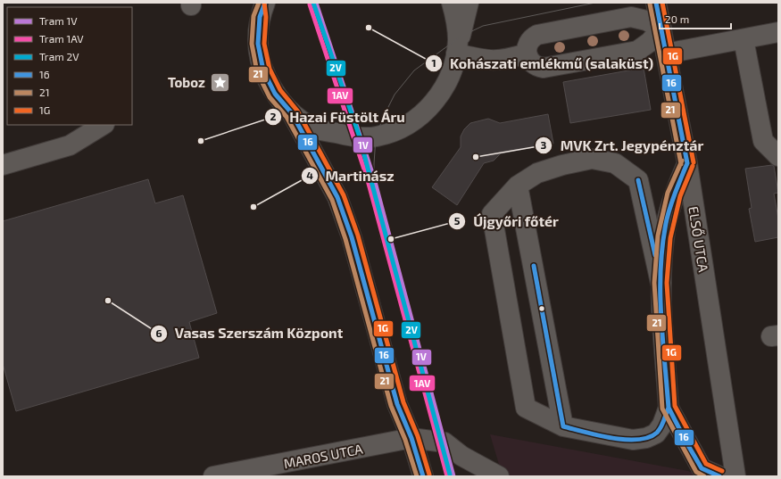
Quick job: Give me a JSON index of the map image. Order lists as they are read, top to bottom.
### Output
{
  "streets": {
    "street": ["ELSŐ UTCA", "MAROS UTCA"]
  },
  "places": {
    "other": [
      "Kohászati emlékmű (salaküst)",
      "Hazai Füstölt Áru",
      "MVK Zrt. Jegypénztár",
      "Martinász",
      "Újgyőri főtér",
      "Vasas Szerszám Központ"
    ],
    "place": ["Toboz"]
  },
  "lines": [
    "tram line 1V",
    "tram line 2V",
    "transit line 16",
    "transit line 21",
    "transit line 1G",
    "tram line 1AV"
  ],
  "legend": [
    "Tram 1V",
    "Tram 1AV",
    "Tram 2V",
    "16",
    "21",
    "1G"
  ],
  "scale_bar": "20 m"
}
